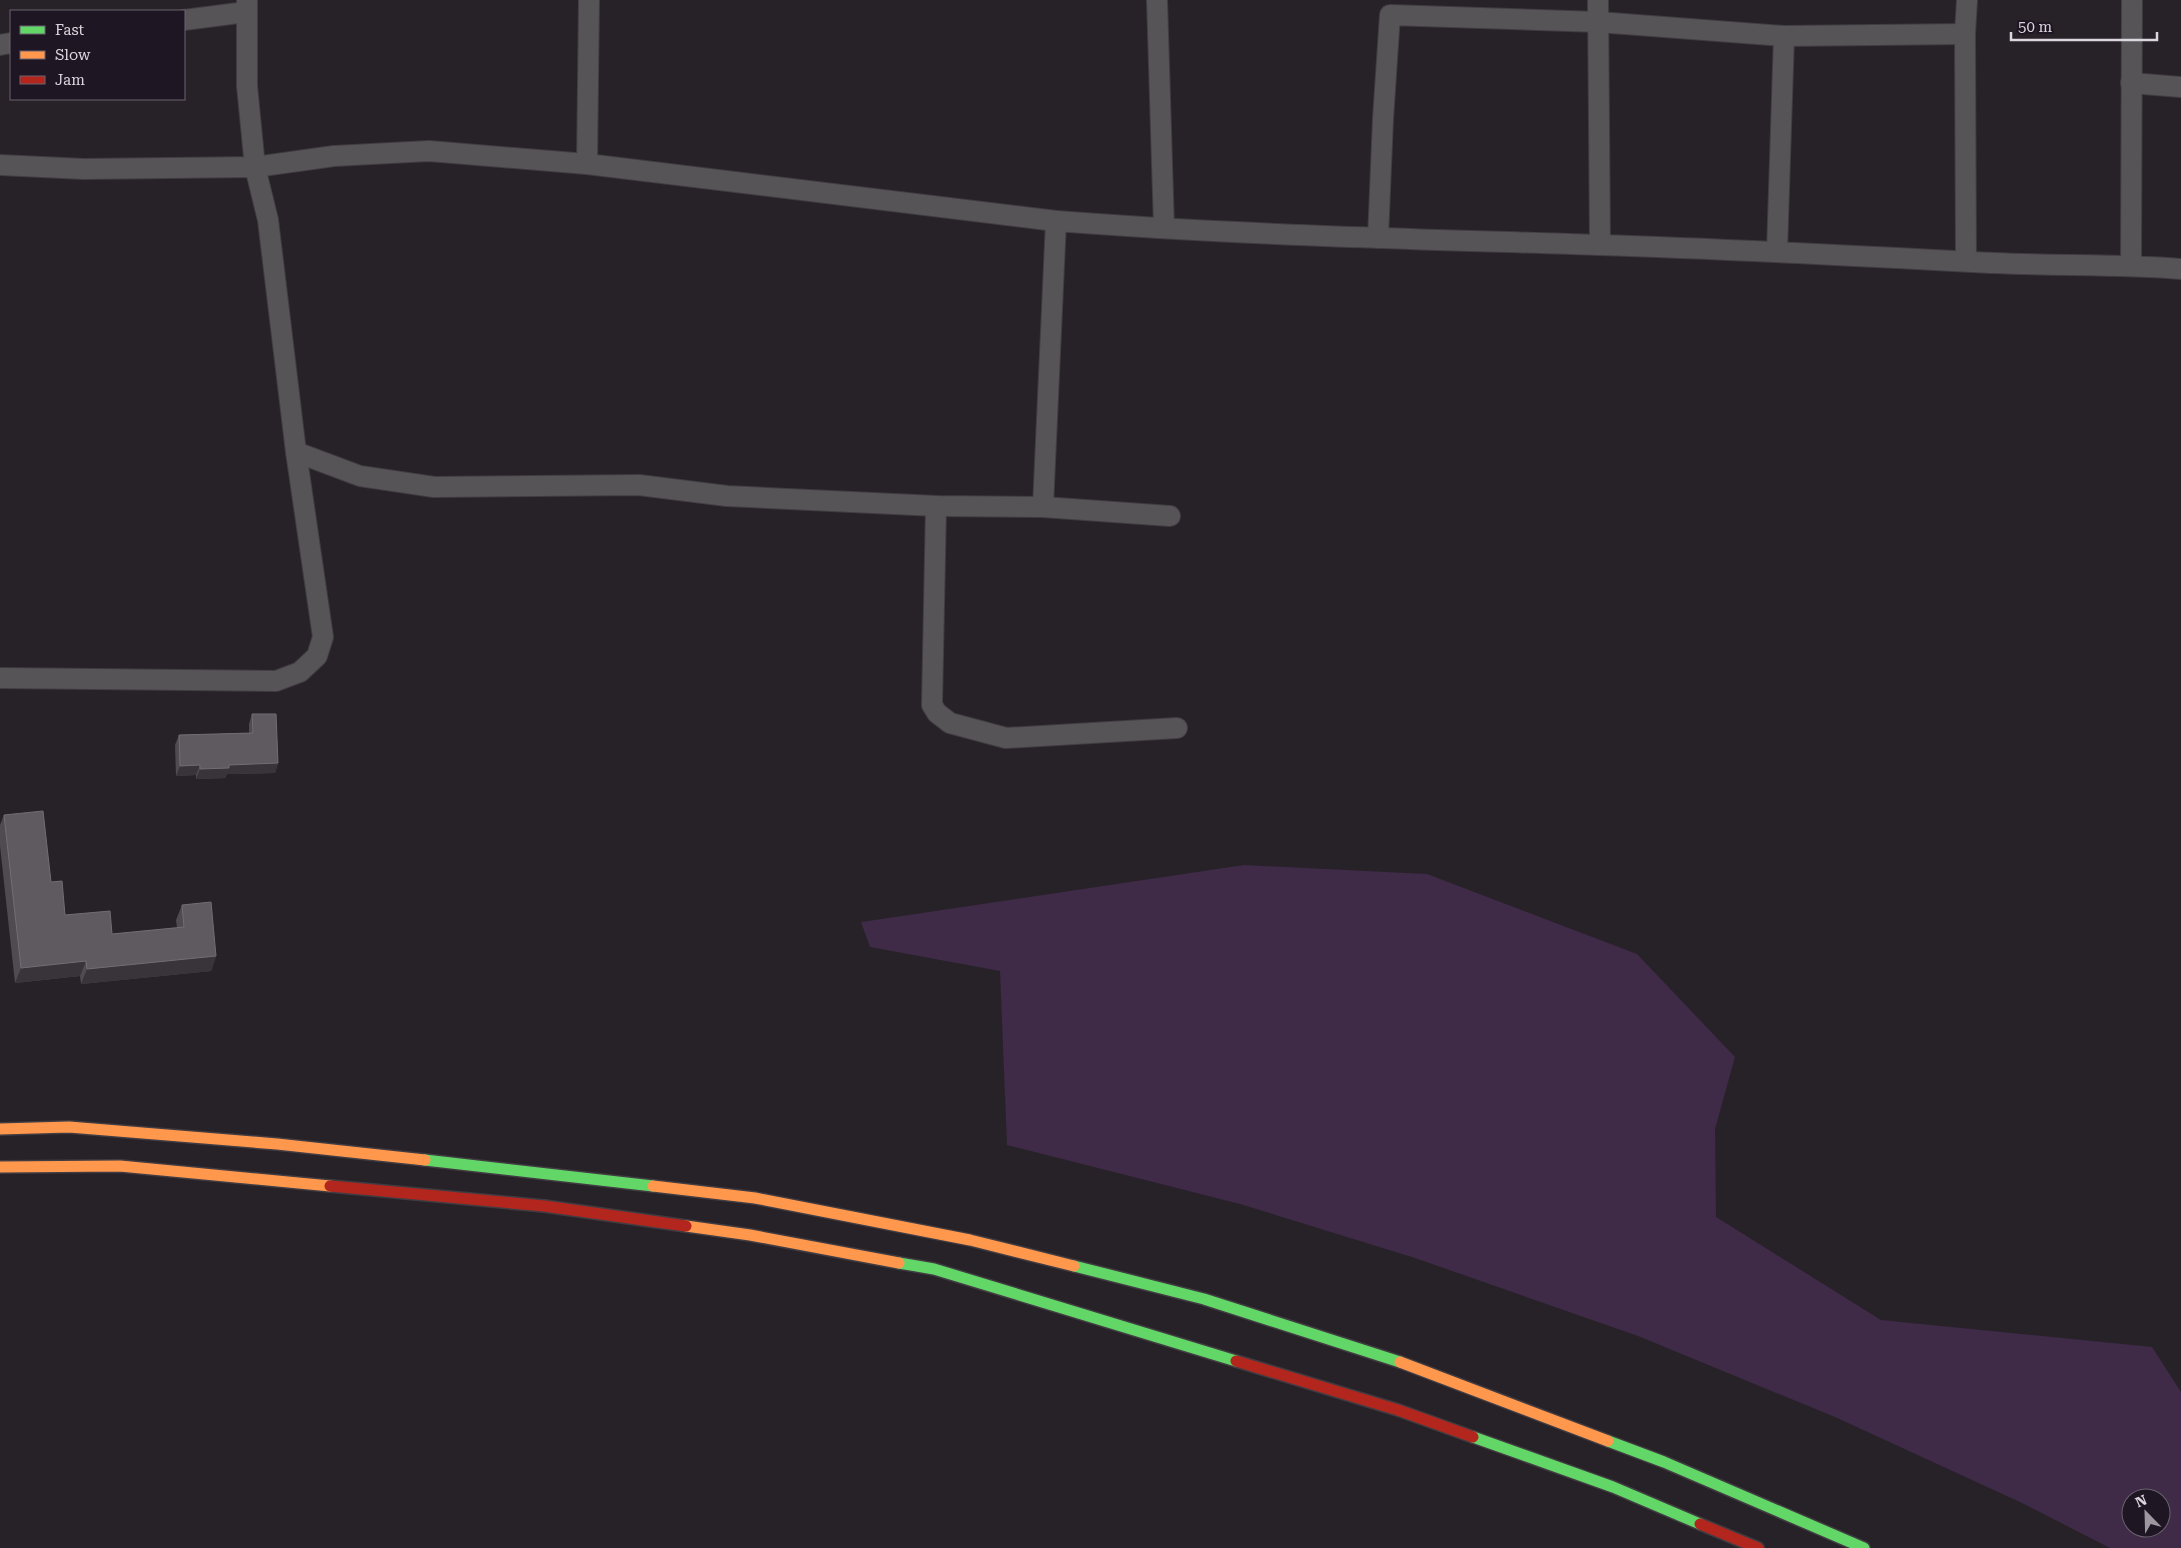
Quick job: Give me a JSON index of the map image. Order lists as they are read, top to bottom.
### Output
{
  "legend": ["Fast", "Slow", "Jam"],
  "scale_bar": "50 m",
  "north": "top left"
}
